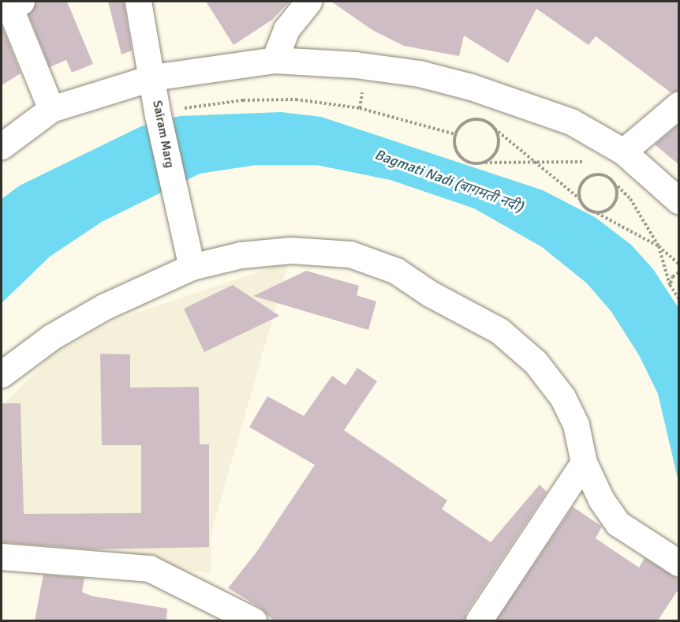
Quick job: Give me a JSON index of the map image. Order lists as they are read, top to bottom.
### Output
{
  "streets": {
    "street": ["Sairam Marg"]
  },
  "water": ["Bagmati Nadi (बागमती नदी)"]
}
